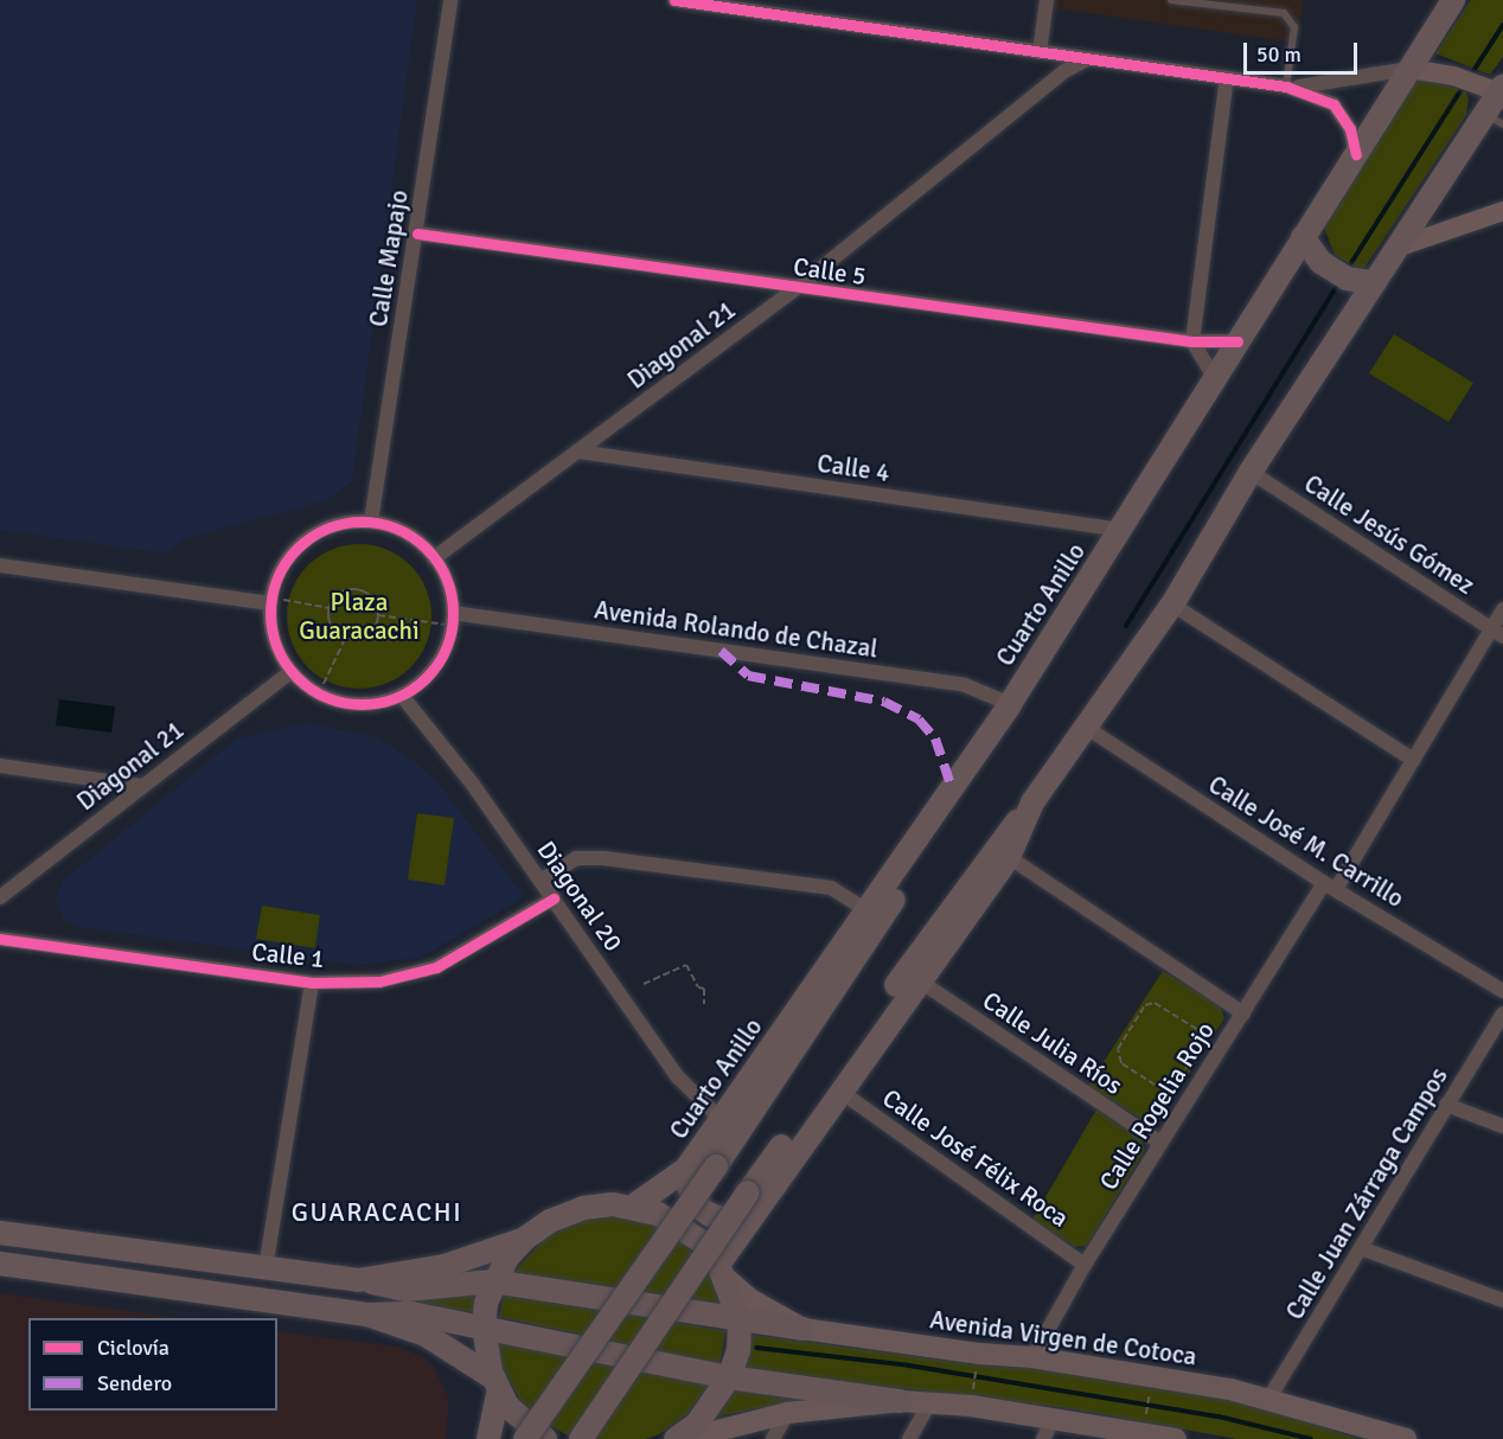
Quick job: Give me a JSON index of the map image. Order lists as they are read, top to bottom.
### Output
{
  "streets": {
    "highway": ["Cuarto Anillo"],
    "main road": ["Avenida Virgen de Cotoca"],
    "street": [
      "Calle Mapajo",
      "Calle 5",
      "Diagonal 21",
      "Calle 4",
      "Calle Jesús Gómez",
      "Avenida Rolando de Chazal",
      "Calle José M. Carrillo",
      "Diagonal 20",
      "Calle 1",
      "Calle Julia Ríos",
      "Calle Rogelia Rojo",
      "Calle José Félix Roca",
      "Calle Juan Zárraga Campos"
    ]
  },
  "crossings": [
    ["Calle Mapajo", "Calle 5"],
    ["Calle 5", "Diagonal 21"],
    ["Calle 5", "Cuarto Anillo"],
    ["Diagonal 21", "Calle 4"],
    ["Calle 4", "Cuarto Anillo"],
    ["Calle Jesús Gómez", "Calle Rogelia Rojo"],
    ["Cuarto Anillo", "Avenida Rolando de Chazal"],
    ["Cuarto Anillo", "Diagonal 20"],
    ["Calle José M. Carrillo", "Calle Rogelia Rojo"],
    ["Diagonal 20", "Calle 1"],
    ["Calle Julia Ríos", "Calle Rogelia Rojo"],
    ["Calle Rogelia Rojo", "Calle José Félix Roca"],
    ["Calle Rogelia Rojo", "Avenida Virgen de Cotoca"],
    ["Calle Juan Zárraga Campos", "Avenida Virgen de Cotoca"]
  ],
  "districts": ["GUARACACHI"],
  "parks": ["Plaza Guaracachi"],
  "legend": ["Ciclovía", "Sendero"],
  "scale_bar": "50 m"
}
